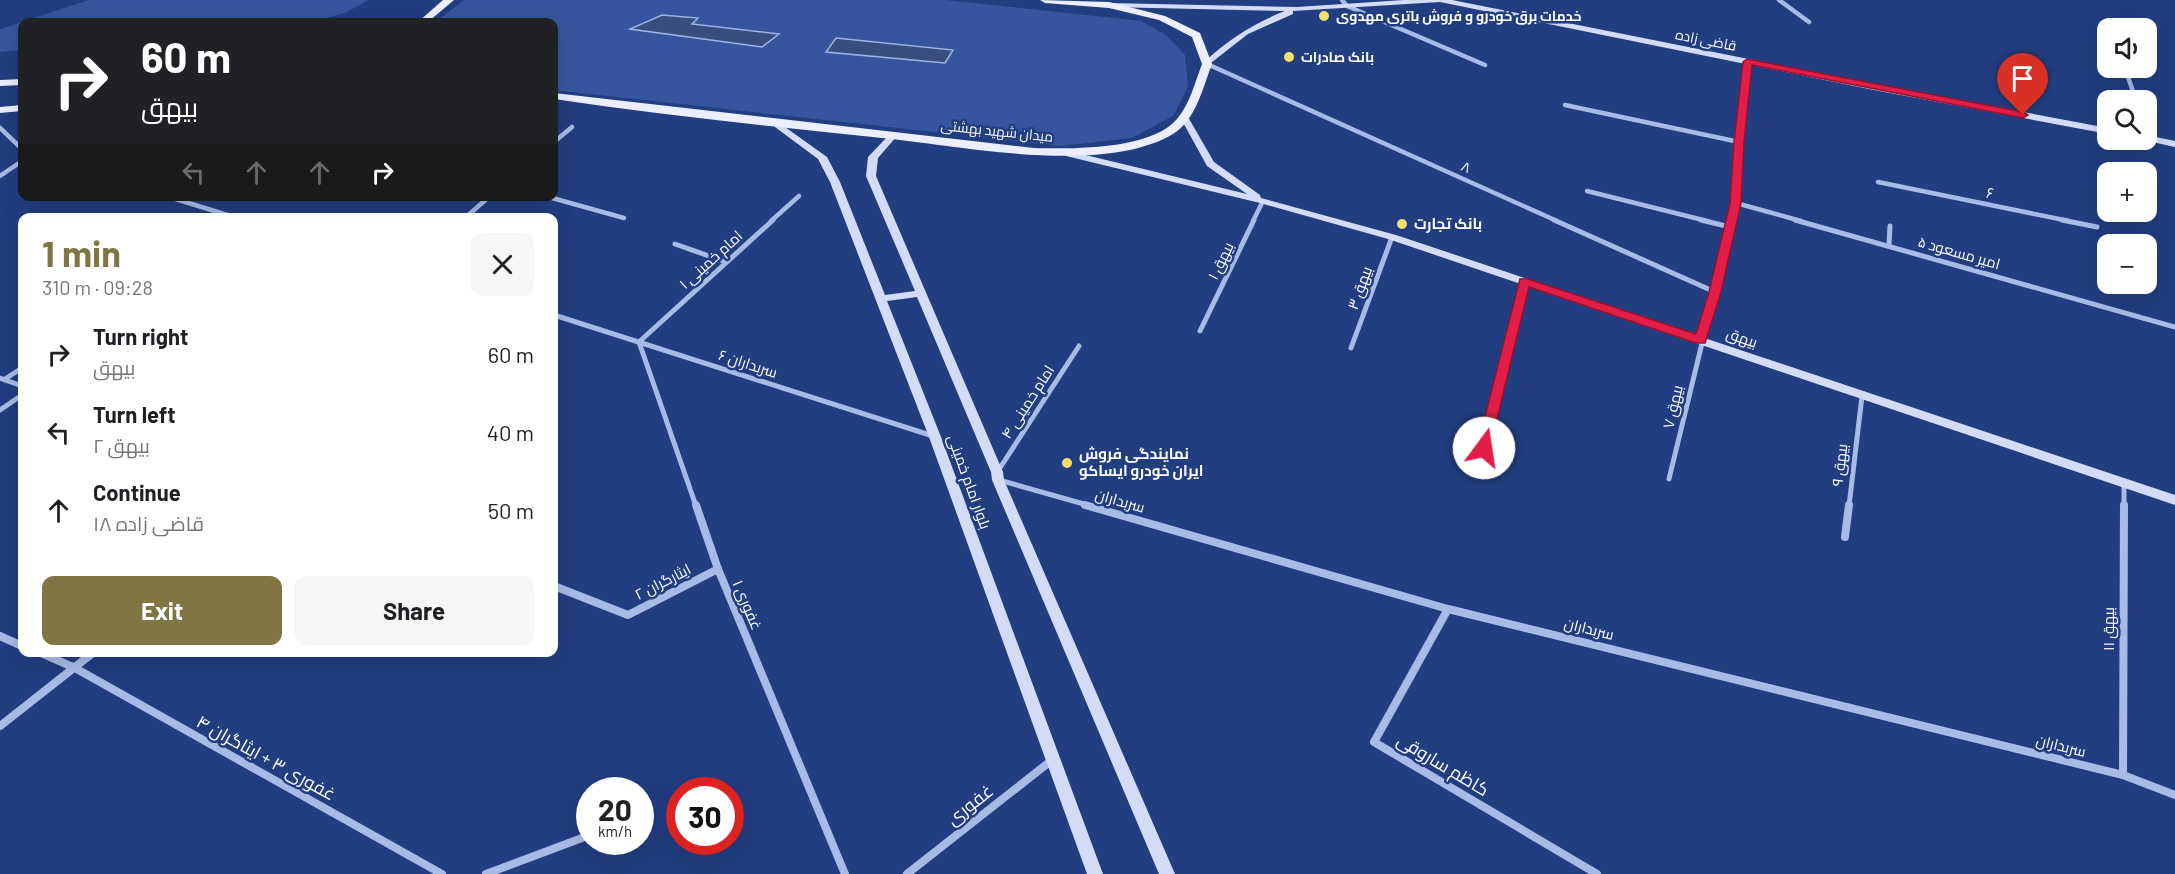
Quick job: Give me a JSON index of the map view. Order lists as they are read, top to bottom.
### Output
{
  "streets": {
    "main road": [
      "قاضی زاده",
      "میدان شهید بهشتی",
      "بیهق",
      "بلوار امام خمینی"
    ],
    "street": [
      "۸",
      "۶",
      "امیر مسعود ۵",
      "امام خمینی ۱",
      "بیهق ۱",
      "بیهق ۳",
      "سربداران ۶",
      "امام خمینی ۴",
      "بیهق ۷",
      "بیهق ۹",
      "سربداران",
      "ایثارگران ۲",
      "غفوری ۱",
      "بیهق ۱۱",
      "غفوری ۳ + ایثاگران ۴",
      "کاظم ساروقی",
      "غفوری"
    ]
  },
  "crossings": [
    ["قاضی زاده", "بیهق ۷"],
    ["میدان شهید بهشتی", "۸"],
    ["میدان شهید بهشتی", "بیهق"],
    ["میدان شهید بهشتی", "بلوار امام خمینی"],
    ["۸", "بیهق ۷"],
    ["امیر مسعود ۵", "بیهق ۷"],
    ["امام خمینی ۱", "سربداران ۶"],
    ["امام خمینی ۱", "غفوری ۱"],
    ["بیهق ۱", "بیهق"],
    ["بیهق ۳", "بیهق"],
    ["بیهق", "بیهق ۷"],
    ["بیهق", "بیهق ۹"],
    ["بیهق", "بیهق ۱۱"],
    ["سربداران ۶", "بلوار امام خمینی"],
    ["سربداران ۶", "غفوری ۱"],
    ["امام خمینی ۴", "بلوار امام خمینی"],
    ["امام خمینی ۴", "سربداران"],
    ["بلوار امام خمینی", "سربداران"],
    ["بلوار امام خمینی", "غفوری"],
    ["سربداران", "بیهق ۱۱"],
    ["سربداران", "کاظم ساروقی"],
    ["ایثارگران ۲", "غفوری ۱"]
  ],
  "places": [
    "خدمات برق خودرو و فروش باتری مهدوی",
    "بانک صادرات",
    "بانک تجارت",
    "نمایندگی فروش ایران خودرو ایساکو"
  ],
  "page": {
    "map_buttons": ["+", "−"],
    "turn": ["60 m", "بیهق"],
    "heading": ["1 min", "310 m · 09:28"],
    "list": [
      {
        "name": "Turn right",
        "note": "بیهق",
        "value": "60 m"
      },
      {
        "name": "Turn left",
        "note": "بیهق ۲",
        "value": "40 m"
      },
      {
        "name": "Continue",
        "note": "قاضی زاده ۱۸",
        "value": "50 m"
      }
    ],
    "buttons": ["Exit", "Share"],
    "speed": "20 km/h",
    "limit": "30"
  }
}
